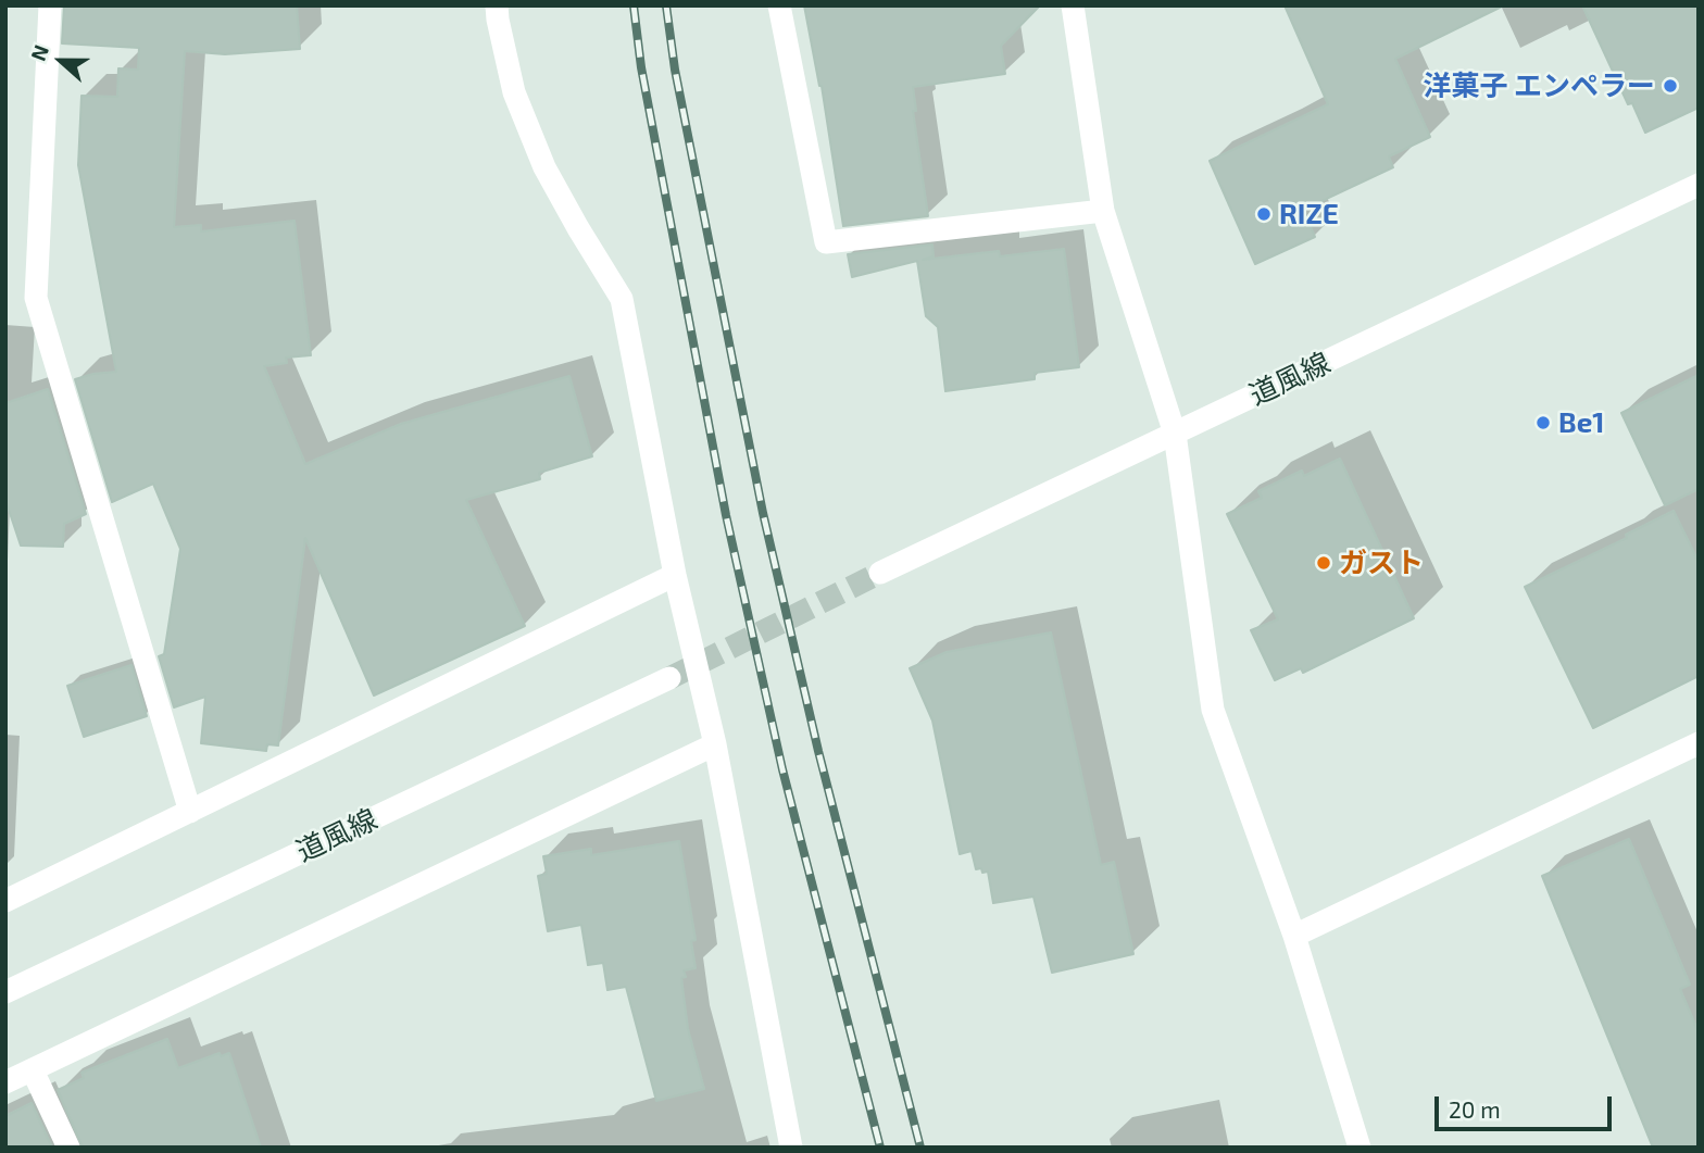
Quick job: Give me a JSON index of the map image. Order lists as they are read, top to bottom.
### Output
{
  "streets": {
    "street": ["道風線"]
  },
  "places": [
    "洋菓子 エンペラー",
    "RIZE",
    "Be1",
    "ガスト"
  ],
  "scale_bar": "20 m",
  "north": "left"
}
